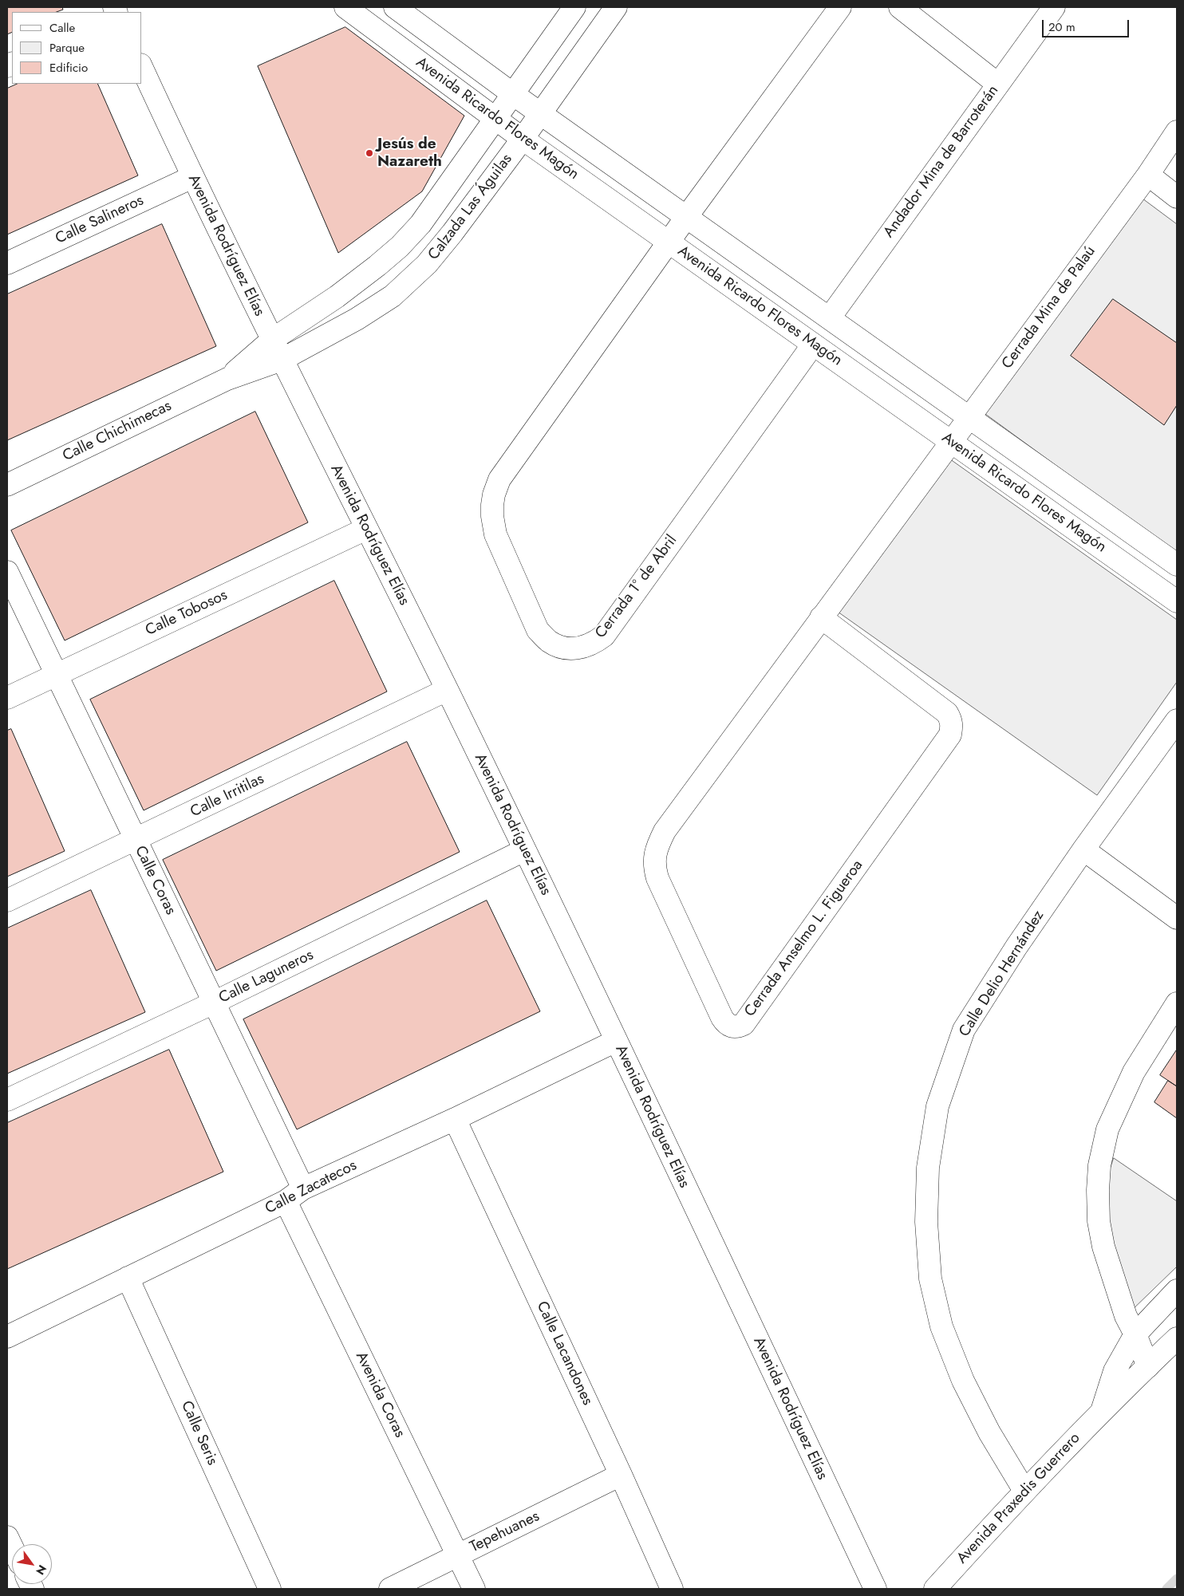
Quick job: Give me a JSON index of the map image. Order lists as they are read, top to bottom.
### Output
{
  "streets": {
    "street": [
      "Avenida Ricardo Flores Magón",
      "Andador Mina de Barroterán",
      "Calzada Las Águilas",
      "Calle Salineros",
      "Avenida Rodríguez Elías",
      "Cerrada Mina de Palaú",
      "Calle Chichimecas",
      "Cerrada 1° de Abril",
      "Calle Tobosos",
      "Calle Irritilas",
      "Calle Coras",
      "Cerrada Anselmo L. Figueroa",
      "Calle Delio Hernández",
      "Calle Laguneros",
      "Calle Zacatecos",
      "Calle Lacandones",
      "Avenida Coras",
      "Calle Seris",
      "Avenida Praxedis Guerrero",
      "Tepehuanes"
    ]
  },
  "crossings": [
    ["Avenida Ricardo Flores Magón", "Andador Mina de Barroterán"],
    ["Avenida Ricardo Flores Magón", "Calzada Las Águilas"],
    ["Avenida Ricardo Flores Magón", "Cerrada Mina de Palaú"],
    ["Avenida Ricardo Flores Magón", "Cerrada 1° de Abril"],
    ["Avenida Ricardo Flores Magón", "Cerrada Anselmo L. Figueroa"],
    ["Calzada Las Águilas", "Avenida Rodríguez Elías"],
    ["Calzada Las Águilas", "Calle Chichimecas"],
    ["Calle Salineros", "Avenida Rodríguez Elías"],
    ["Avenida Rodríguez Elías", "Calle Chichimecas"],
    ["Avenida Rodríguez Elías", "Calle Tobosos"],
    ["Avenida Rodríguez Elías", "Calle Irritilas"],
    ["Avenida Rodríguez Elías", "Calle Laguneros"],
    ["Avenida Rodríguez Elías", "Calle Zacatecos"],
    ["Cerrada Mina de Palaú", "Cerrada Anselmo L. Figueroa"],
    ["Calle Tobosos", "Calle Coras"],
    ["Calle Irritilas", "Calle Coras"],
    ["Calle Coras", "Calle Laguneros"],
    ["Calle Coras", "Calle Zacatecos"],
    ["Calle Delio Hernández", "Avenida Praxedis Guerrero"],
    ["Calle Zacatecos", "Calle Lacandones"],
    ["Calle Zacatecos", "Avenida Coras"],
    ["Calle Zacatecos", "Calle Seris"],
    ["Calle Lacandones", "Tepehuanes"],
    ["Avenida Coras", "Tepehuanes"]
  ],
  "places": ["Jesús de Nazareth"],
  "legend": ["Calle", "Parque", "Edificio"],
  "scale_bar": "20 m",
  "north": "bottom right"
}
